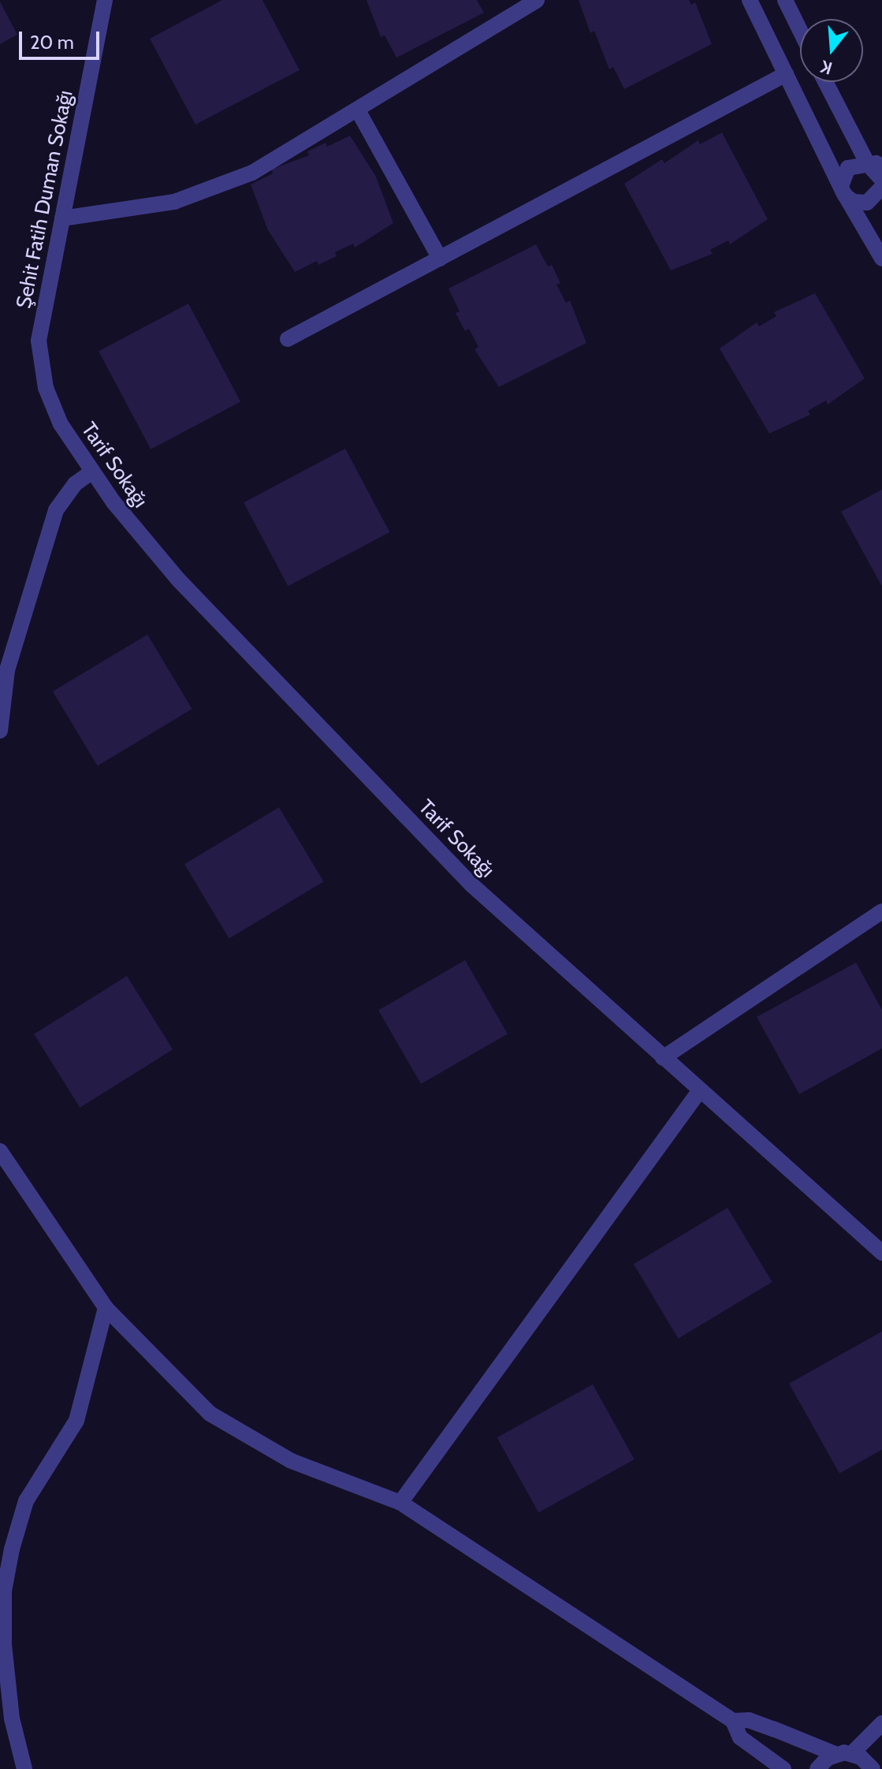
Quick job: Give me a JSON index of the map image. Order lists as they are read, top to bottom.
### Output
{
  "streets": {
    "street": ["Şehit Fatih Duman Sokağı", "Tarif Sokağı"]
  },
  "crossings": [
    ["Şehit Fatih Duman Sokağı", "Tarif Sokağı"]
  ],
  "scale_bar": "20 m",
  "north": "bottom"
}
